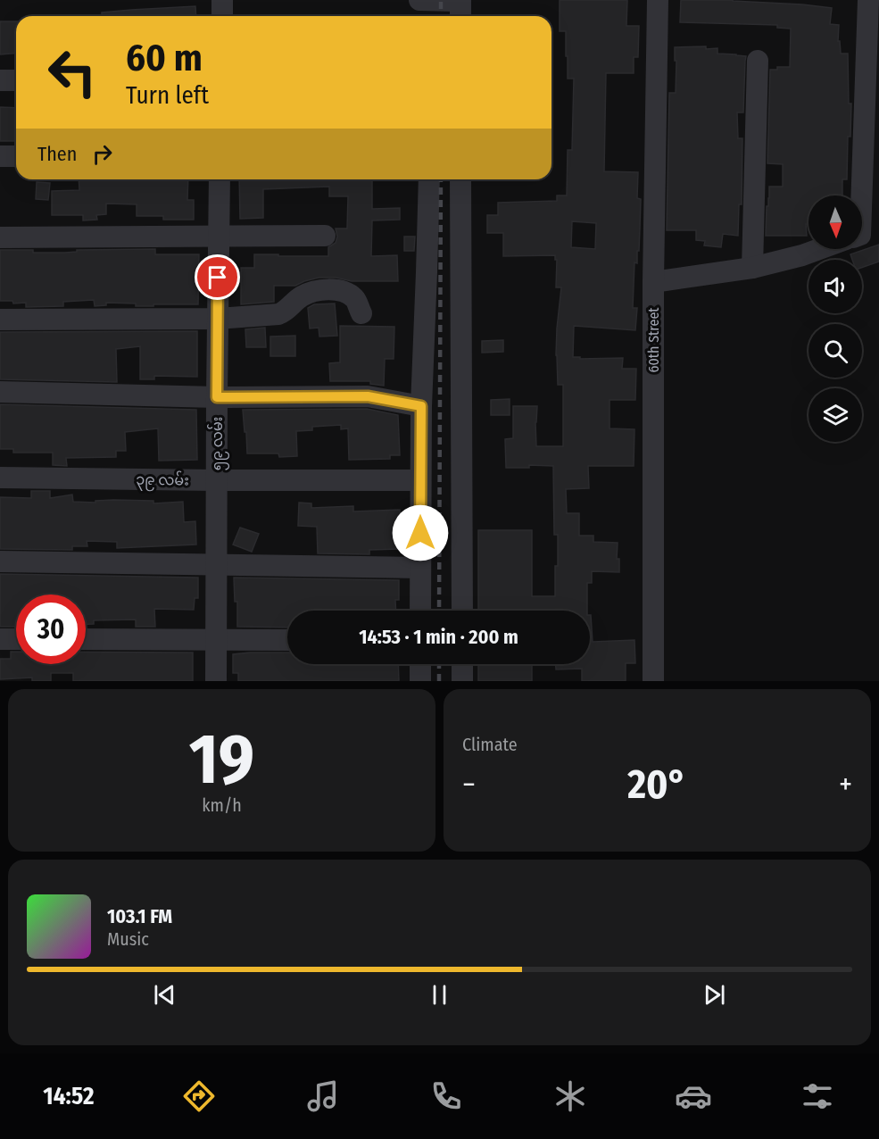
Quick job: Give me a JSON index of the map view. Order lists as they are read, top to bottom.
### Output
{
  "streets": {
    "street": ["60th Street", "၅၉ လမ်း", "၃၉ လမ်း"]
  },
  "crossings": [
    ["၅၉ လမ်း", "၃၉ လမ်း"]
  ],
  "north": "bottom",
  "page": {
    "turn": ["60 m", "Turn left"],
    "then": "Then",
    "limit": "30",
    "trip": "14:53 · 1 min · 200 m",
    "tile": [
      ["19", "km/h"],
      "Climate"
    ],
    "heat": ["−", "20°", "+"],
    "song": ["103.1 FM", "Music"],
    "tabs": "14:52"
  }
}
